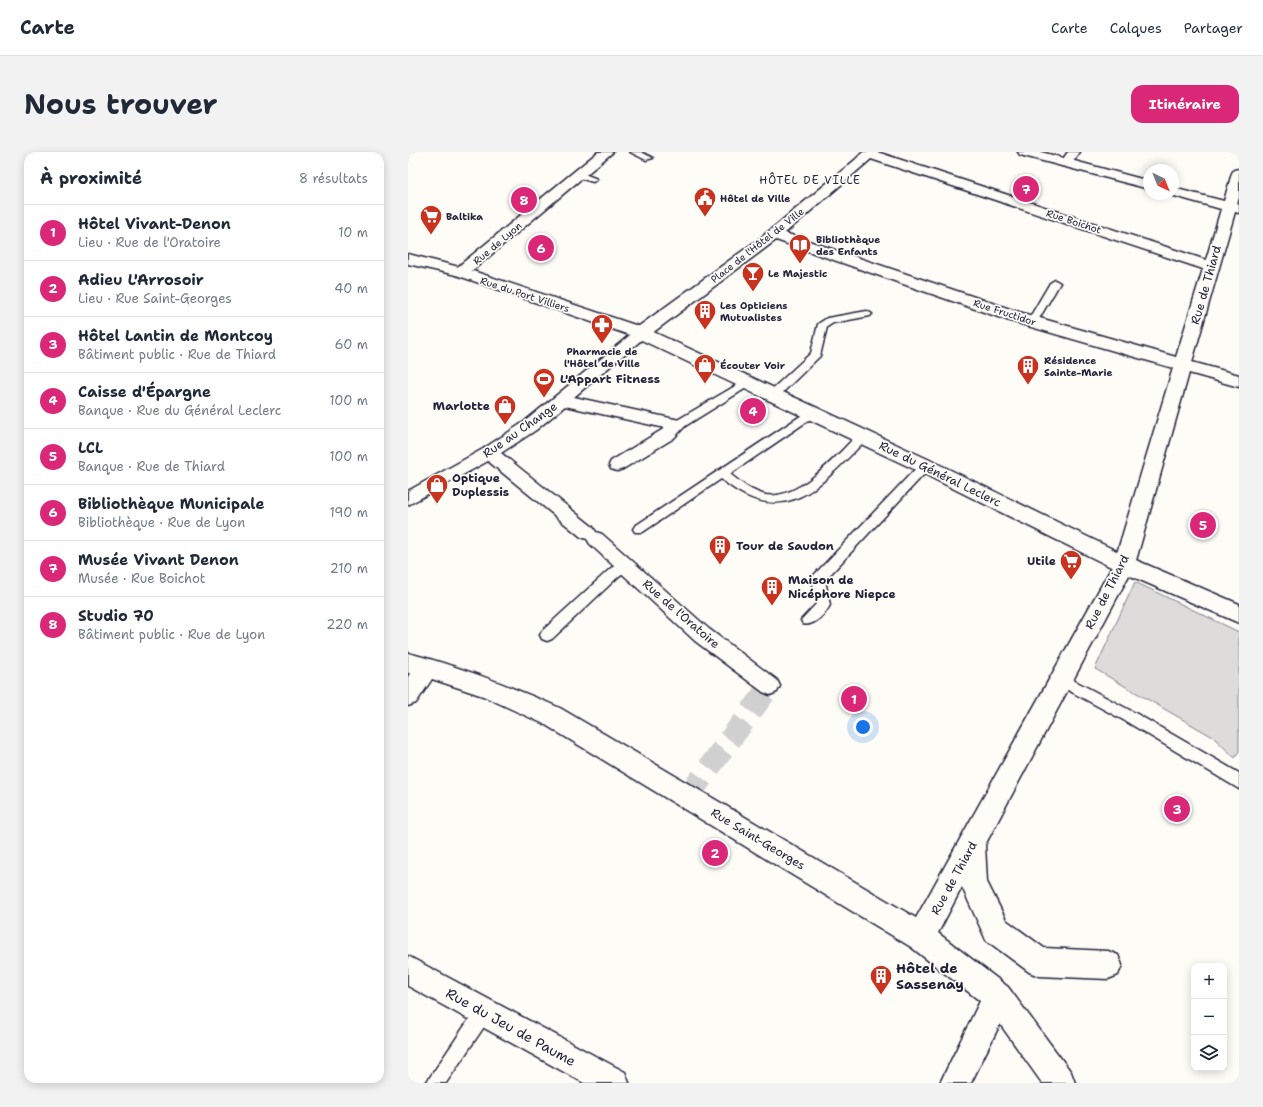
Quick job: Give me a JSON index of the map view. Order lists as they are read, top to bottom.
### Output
{
  "streets": {
    "street": [
      "Rue Boichot",
      "Rue de Lyon",
      "Place de l'Hôtel de Ville",
      "Rue de Thiard",
      "Rue du Port Villiers",
      "Rue Fructidor",
      "Rue au Change",
      "Rue du Général Leclerc",
      "Rue de l'Oratoire",
      "Rue Saint-Georges",
      "Rue du Jeu de Paume"
    ]
  },
  "crossings": [
    ["Rue Boichot", "Place de l'Hôtel de Ville"],
    ["Rue Boichot", "Rue de Thiard"],
    ["Rue de Lyon", "Rue du Port Villiers"],
    ["Place de l'Hôtel de Ville", "Rue du Port Villiers"],
    ["Place de l'Hôtel de Ville", "Rue Fructidor"],
    ["Place de l'Hôtel de Ville", "Rue au Change"],
    ["Place de l'Hôtel de Ville", "Rue du Général Leclerc"],
    ["Rue de Thiard", "Rue Fructidor"],
    ["Rue de Thiard", "Rue du Général Leclerc"],
    ["Rue de Thiard", "Rue Saint-Georges"],
    ["Rue du Port Villiers", "Rue au Change"],
    ["Rue du Port Villiers", "Rue du Général Leclerc"],
    ["Rue au Change", "Rue du Général Leclerc"],
    ["Rue au Change", "Rue de l'Oratoire"]
  ],
  "districts": ["HÔTEL DE VILLE"],
  "places": {
    "public building": ["Hôtel de Ville"],
    "supermarket": ["Baltika", "Utile"],
    "library": ["Bibliothèque des Enfants"],
    "bar": ["Le Majestic"],
    "building": [
      "Les Opticiens Mutualistes",
      "Résidence Sainte-Marie",
      "Tour de Saudon",
      "Maison de Nicéphore Niepce",
      "Hôtel de Sassenay"
    ],
    "pharmacy": ["Pharmacie de l'Hôtel de Ville"],
    "shop": ["Écouter Voir", "Marlotte", "Optique Duplessis"],
    "sports": ["L'Appart Fitness"]
  },
  "north": "bottom right",
  "page": {
    "header": "Carte",
    "nav": ["Carte", "Calques", "Partager"],
    "title": "Nous trouver",
    "buttons": "Itinéraire",
    "heading": ["À proximité", "8 résultats"],
    "pins": [
      "7",
      "8",
      "6",
      "4",
      "5",
      "1",
      "3",
      "2"
    ],
    "list": [
      {
        "mark": "1",
        "name": "Hôtel Vivant-Denon",
        "note": "Lieu · Rue de l'Oratoire",
        "value": "10 m"
      },
      {
        "mark": "2",
        "name": "Adieu L'Arrosoir",
        "note": "Lieu · Rue Saint-Georges",
        "value": "40 m"
      },
      {
        "mark": "3",
        "name": "Hôtel Lantin de Montcoy",
        "note": "Bâtiment public · Rue de Thiard",
        "value": "60 m"
      },
      {
        "mark": "4",
        "name": "Caisse d'Épargne",
        "note": "Banque · Rue du Général Leclerc",
        "value": "100 m"
      },
      {
        "mark": "5",
        "name": "LCL",
        "note": "Banque · Rue de Thiard",
        "value": "100 m"
      },
      {
        "mark": "6",
        "name": "Bibliothèque Municipale",
        "note": "Bibliothèque · Rue de Lyon",
        "value": "190 m"
      },
      {
        "mark": "7",
        "name": "Musée Vivant Denon",
        "note": "Musée · Rue Boichot",
        "value": "210 m"
      },
      {
        "mark": "8",
        "name": "Studio 70",
        "note": "Bâtiment public · Rue de Lyon",
        "value": "220 m"
      }
    ],
    "map_buttons": ["+", "−"]
  }
}
